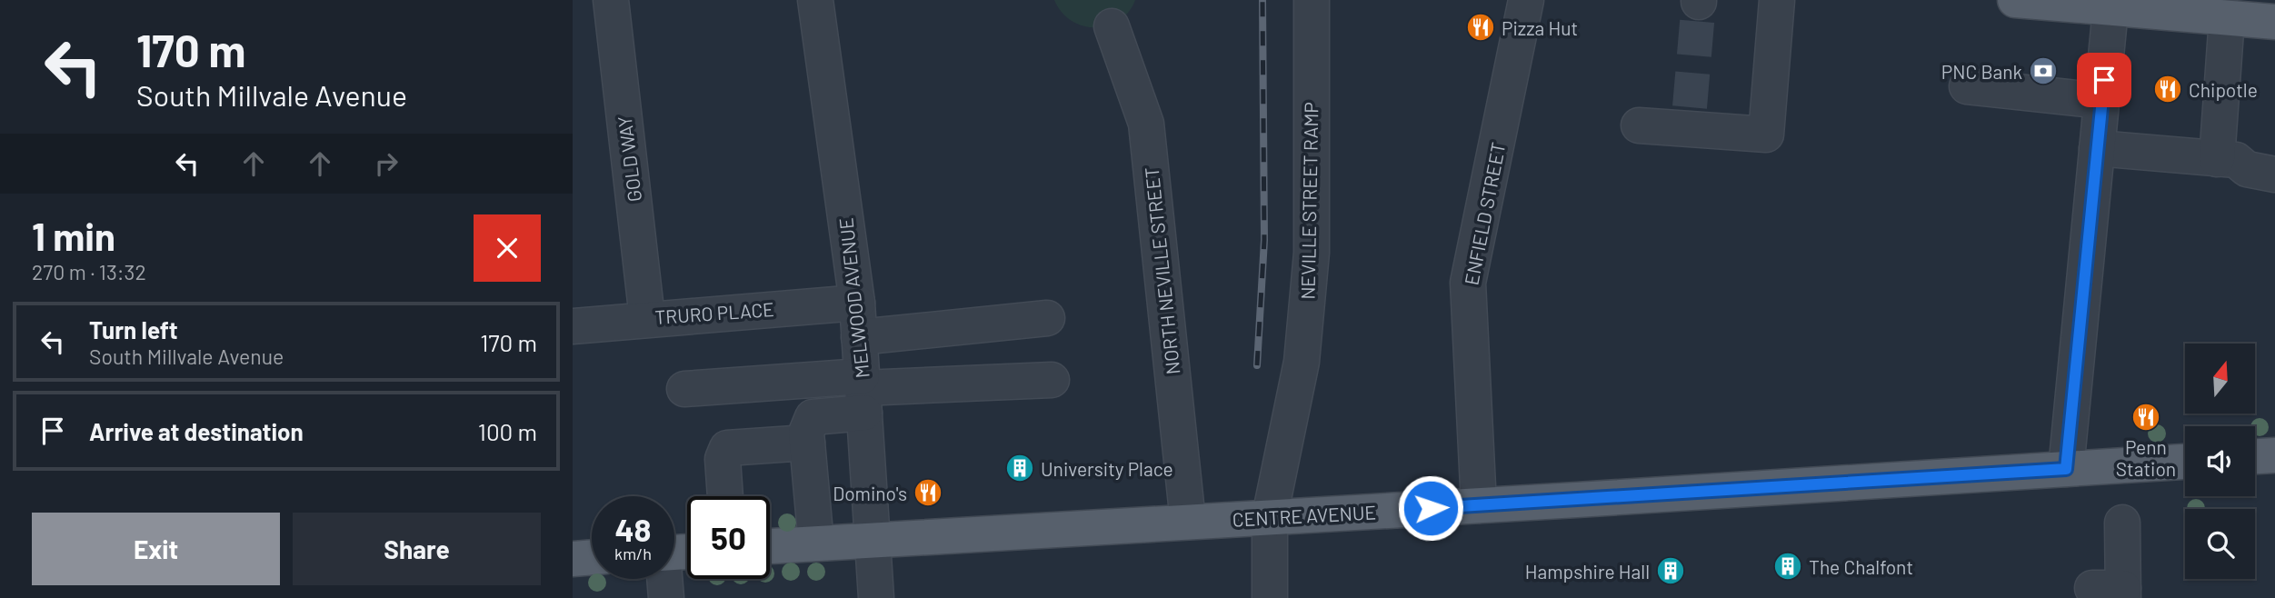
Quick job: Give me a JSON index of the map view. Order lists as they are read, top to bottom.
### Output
{
  "streets": {
    "main road": ["CENTRE AVENUE"],
    "street": [
      "GOLD WAY",
      "NEVILLE STREET RAMP",
      "ENFIELD STREET",
      "NORTH NEVILLE STREET",
      "MELWOOD AVENUE",
      "TRURO PLACE"
    ]
  },
  "crossings": [
    ["GOLD WAY", "TRURO PLACE"],
    ["NEVILLE STREET RAMP", "CENTRE AVENUE"],
    ["ENFIELD STREET", "CENTRE AVENUE"],
    ["NORTH NEVILLE STREET", "CENTRE AVENUE"],
    ["MELWOOD AVENUE", "TRURO PLACE"],
    ["MELWOOD AVENUE", "CENTRE AVENUE"]
  ],
  "places": {
    "restaurant": [
      "Pizza Hut",
      "Chipotle",
      "Penn Station",
      "Domino's"
    ],
    "bank": ["PNC Bank"],
    "building": ["University Place", "The Chalfont", "Hampshire Hall"]
  },
  "north": "top",
  "page": {
    "turn": ["170 m", "South Millvale Avenue"],
    "heading": ["1 min", "270 m · 13:32"],
    "list": [
      {
        "name": "Turn left",
        "note": "South Millvale Avenue",
        "value": "170 m"
      },
      {
        "name": "Arrive at destination",
        "value": "100 m"
      }
    ],
    "speed": "48 km/h",
    "limit": "50",
    "buttons": ["Exit", "Share"]
  }
}
